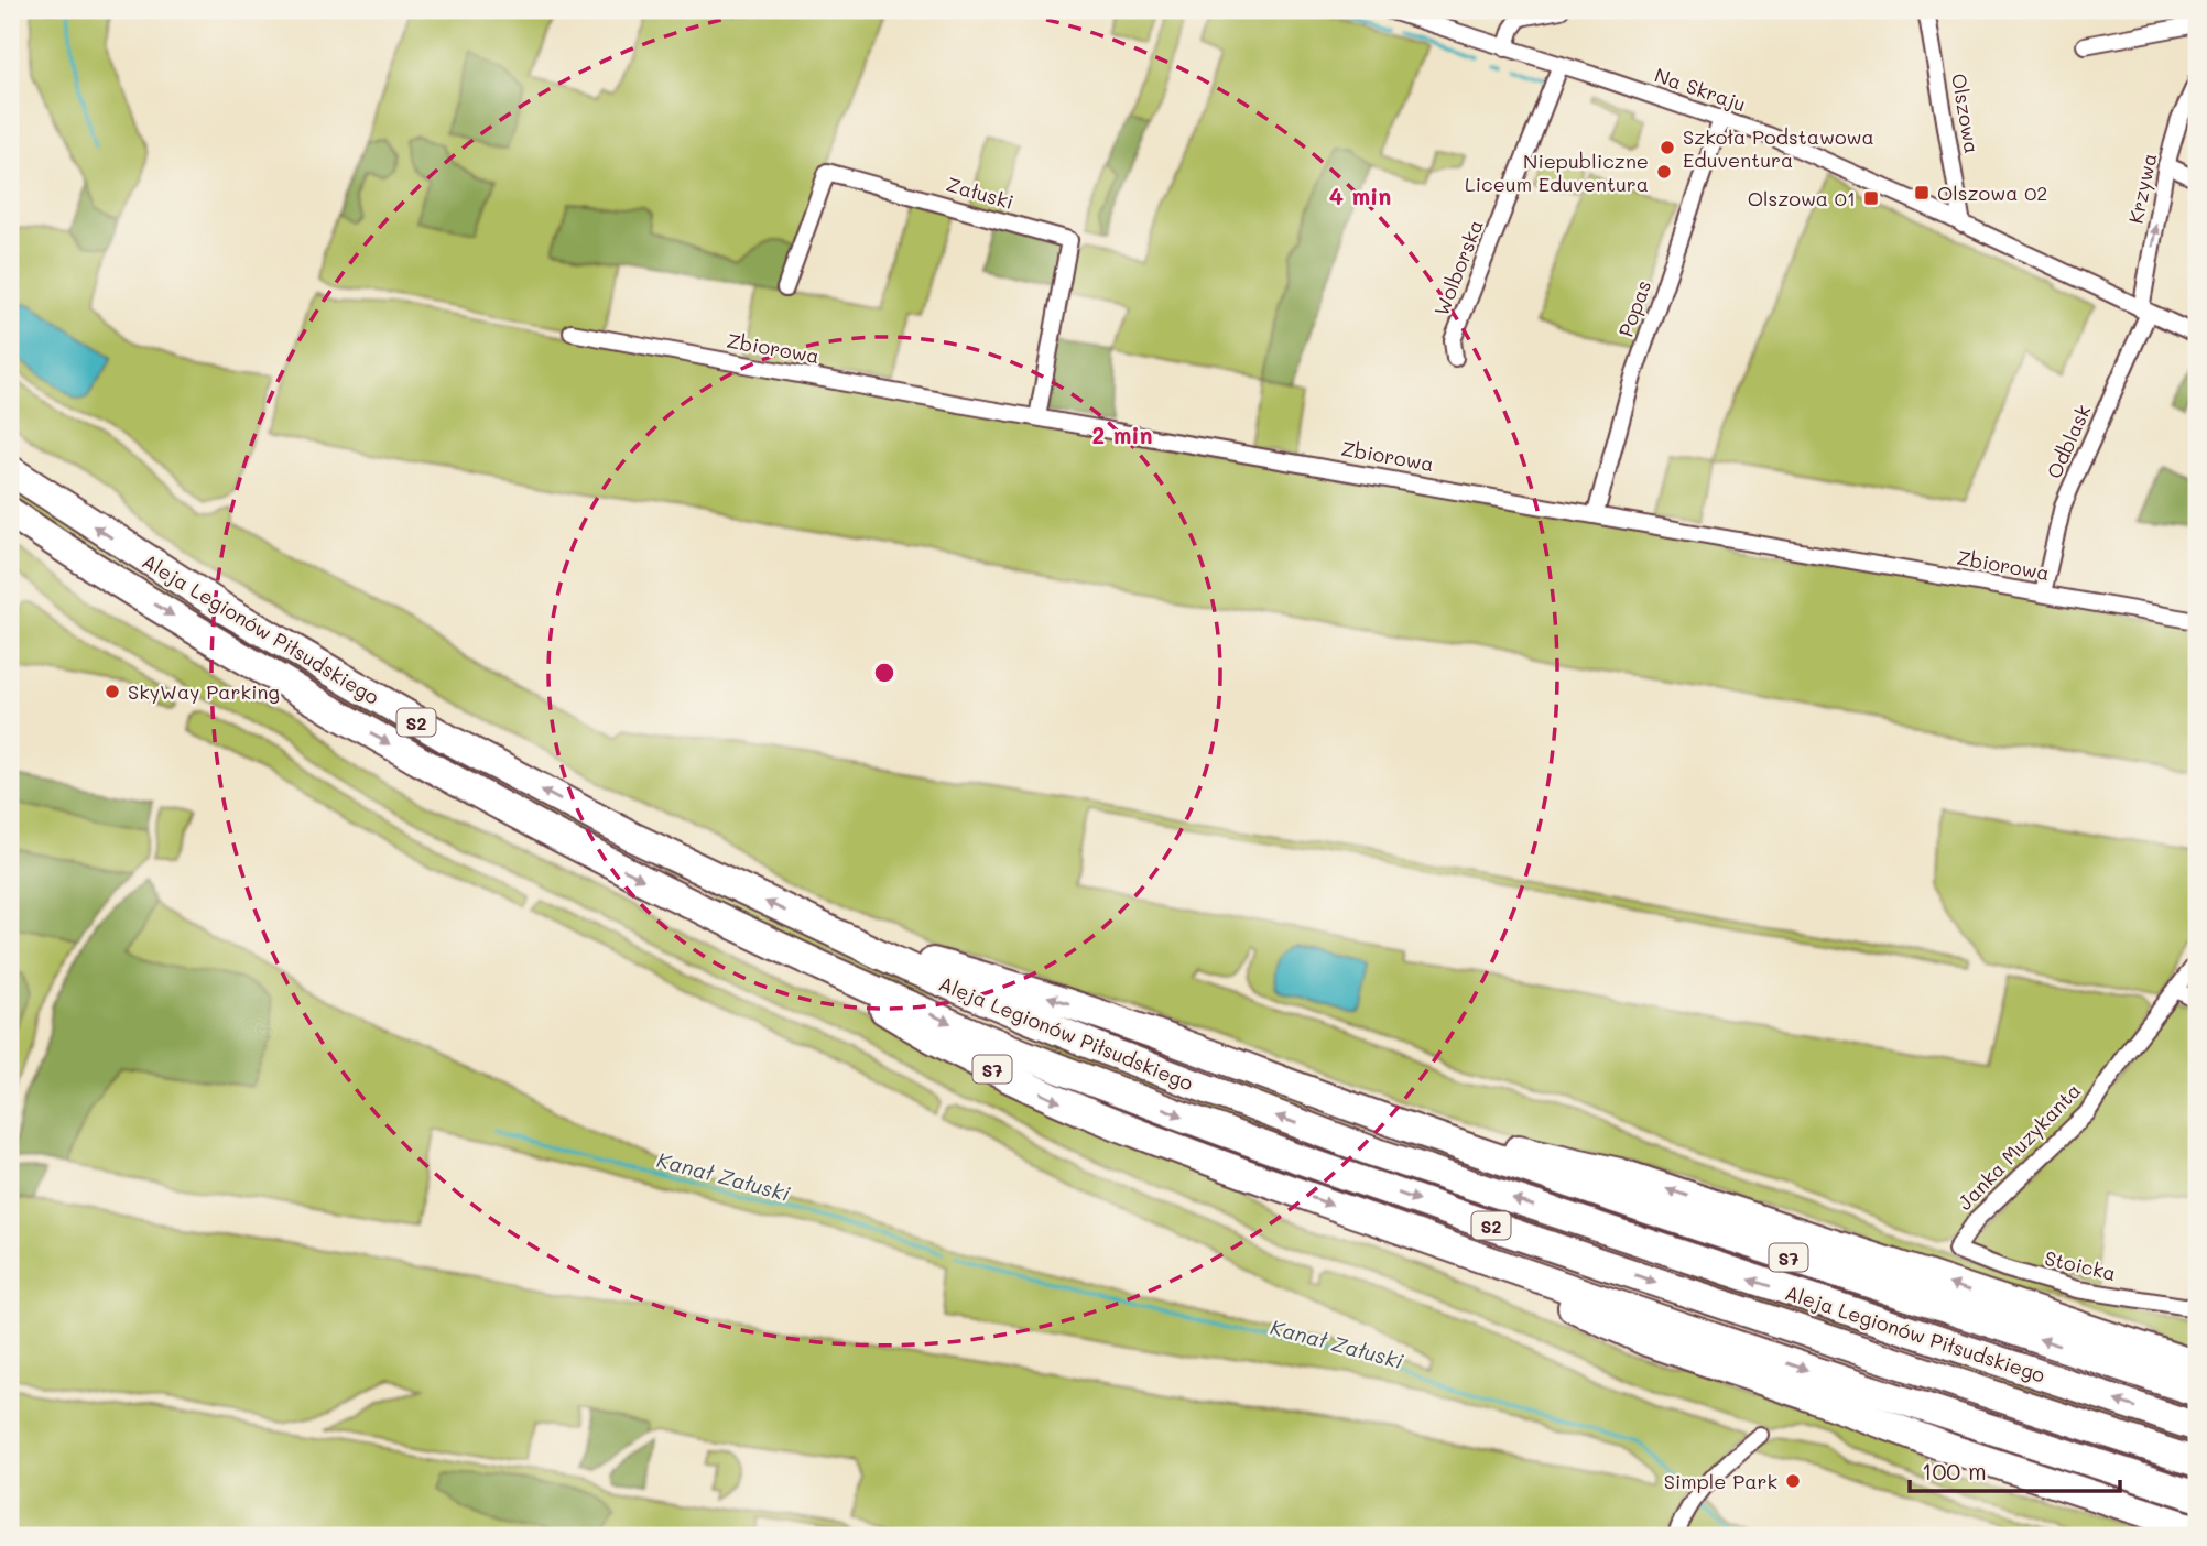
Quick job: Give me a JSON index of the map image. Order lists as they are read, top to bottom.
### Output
{
  "streets": {
    "highway": ["Aleja Legionów Piłsudskiego", "S2", "S7"],
    "street": [
      "Na Skraju",
      "Olszowa",
      "Krzywa",
      "Załuski",
      "Wolborska",
      "Popas",
      "Zbiorowa",
      "Odblask",
      "Janka Muzykanta",
      "Stoicka"
    ]
  },
  "crossings": [
    ["Na Skraju", "Olszowa"],
    ["Na Skraju", "Krzywa"],
    ["Na Skraju", "Wolborska"],
    ["Na Skraju", "Popas"],
    ["Na Skraju", "Odblask"],
    ["Krzywa", "Odblask"],
    ["Załuski", "Zbiorowa"],
    ["Popas", "Zbiorowa"],
    ["Zbiorowa", "Odblask"],
    ["Aleja Legionów Piłsudskiego", "S7"],
    ["Janka Muzykanta", "Stoicka"]
  ],
  "one_way": ["Krzywa"],
  "water": ["Kanał Załuski"],
  "places": {
    "other": [
      "Szkoła Podstawowa Eduventura",
      "Niepubliczne Liceum Eduventura",
      "SkyWay Parking",
      "Simple Park"
    ],
    "transit": ["Olszowa 02", "Olszowa 01"]
  },
  "scale_bar": "100 m",
  "rings": ["4 min", "2 min"]
}
